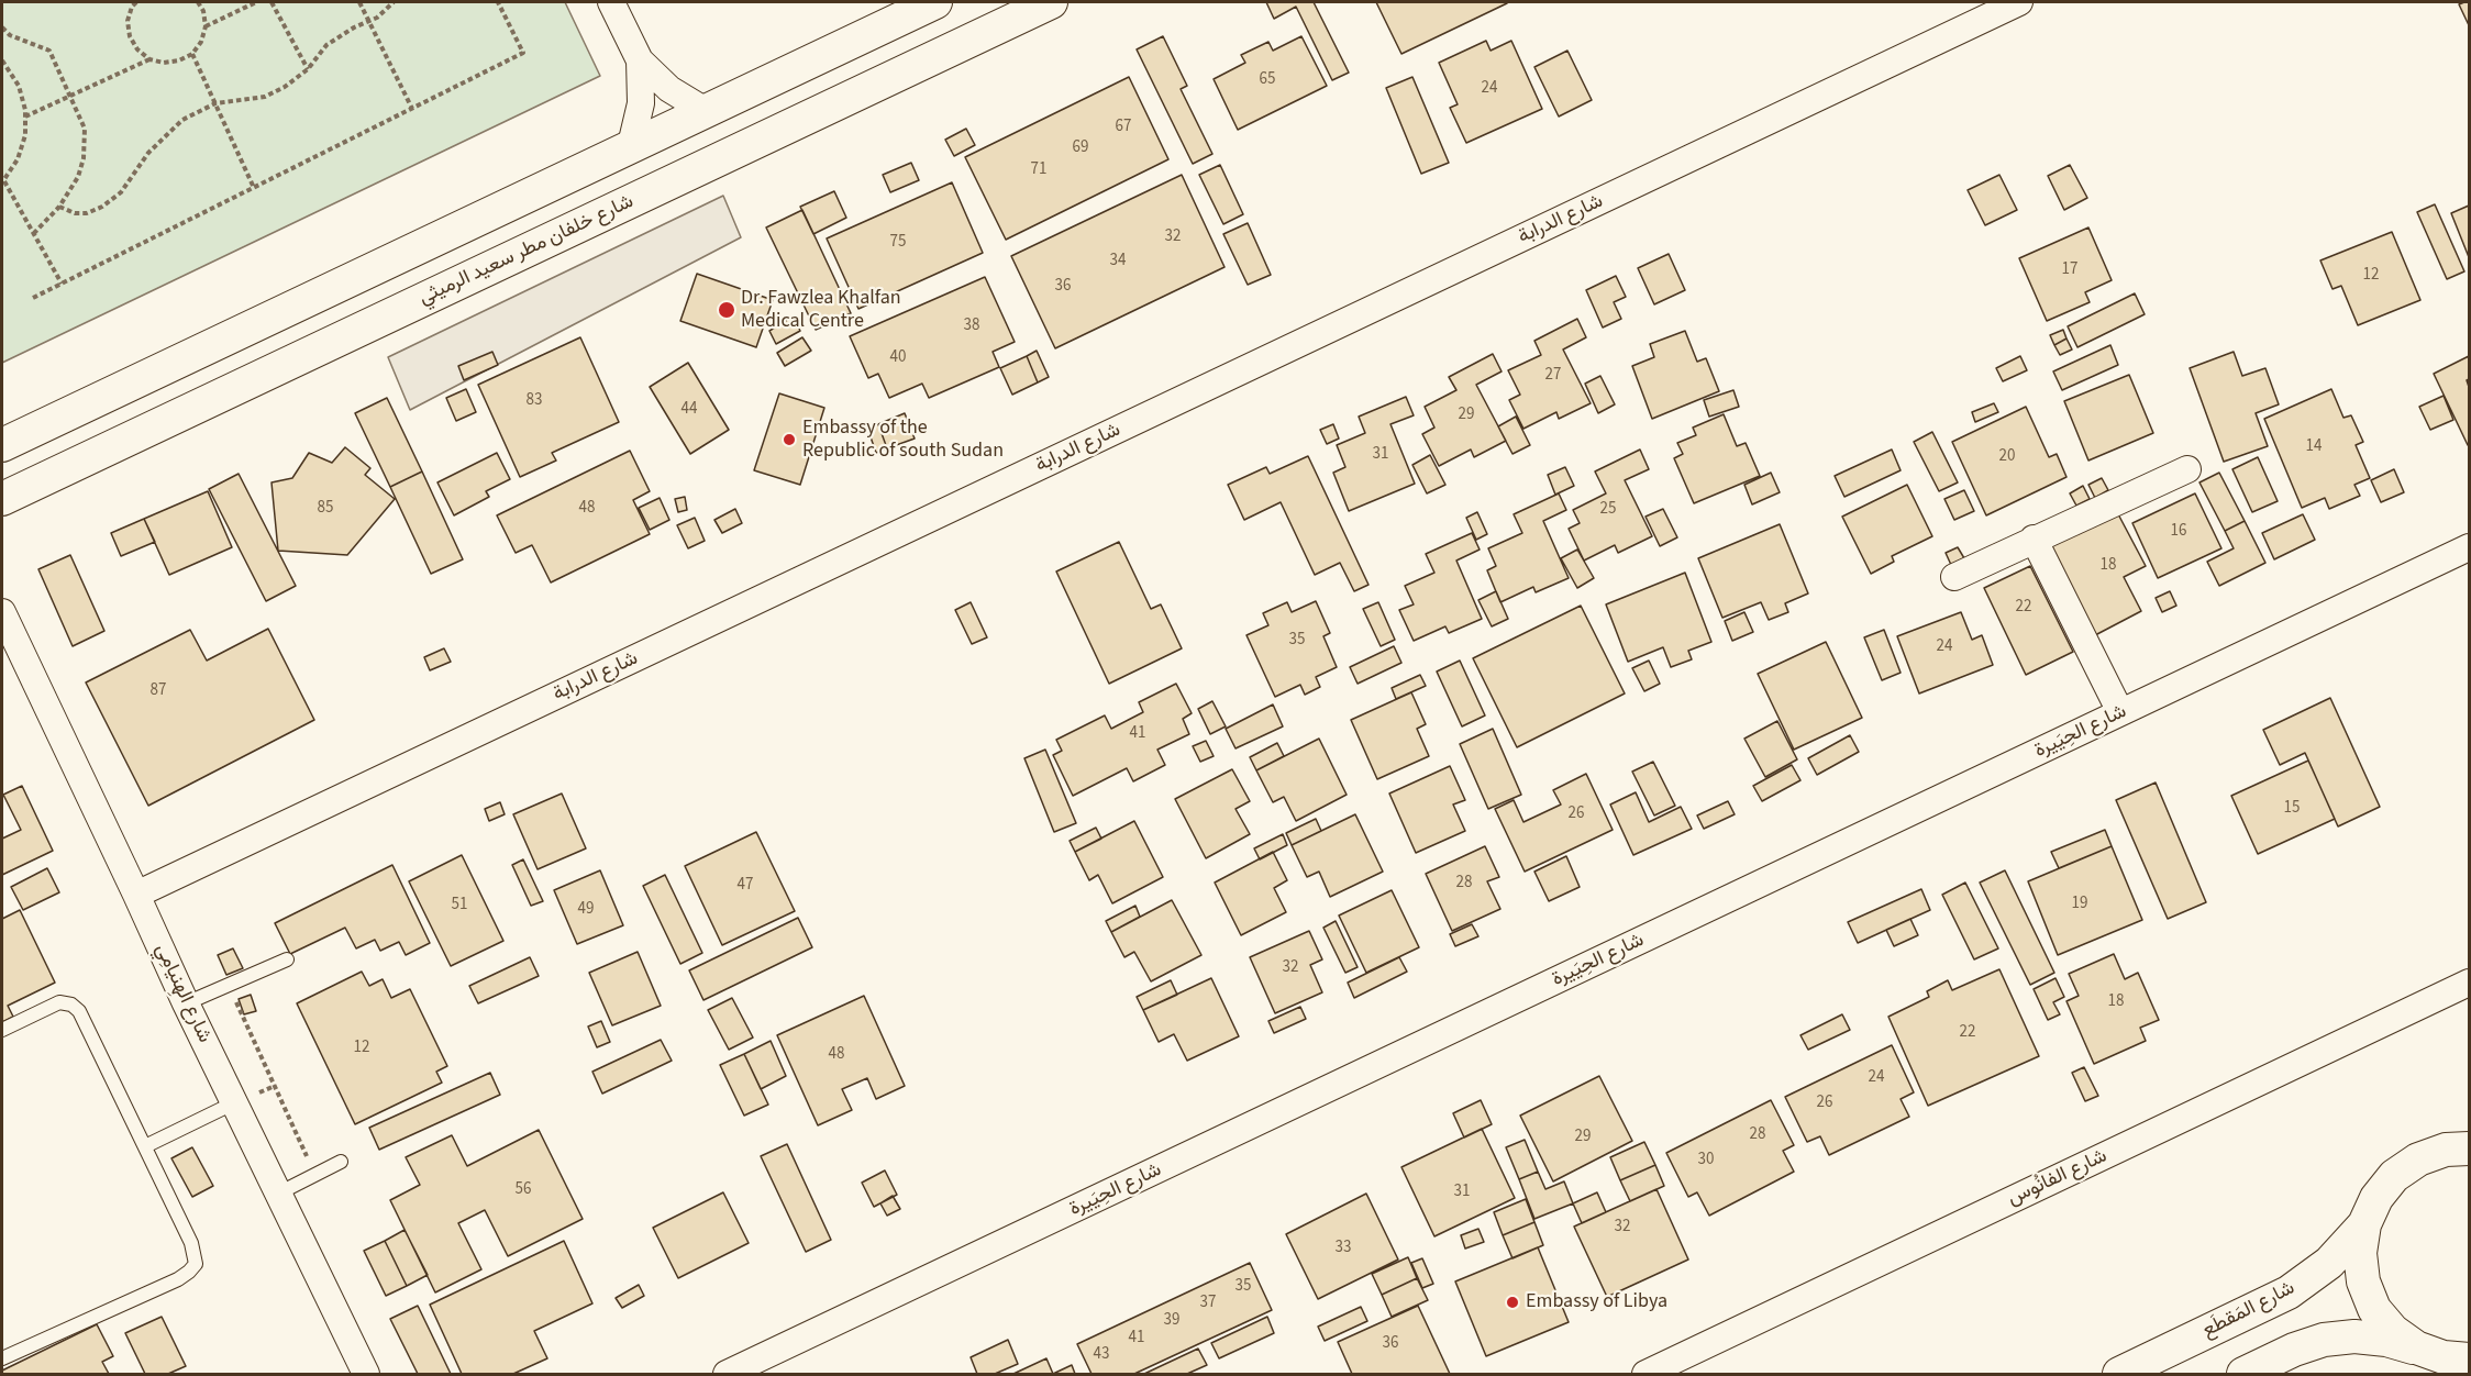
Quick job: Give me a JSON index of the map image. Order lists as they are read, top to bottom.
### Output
{
  "streets": {
    "street": [
      "شارع الدرابة",
      "شارع خلفان مطر سعيد الرميثي",
      "شارع الحِيَيرة",
      "شارع الهِنيامِي",
      "شارع الفانُوس",
      "شارع المَقطَع"
    ]
  },
  "crossings": [
    ["شارع الدرابة", "شارع الهِنيامِي"]
  ],
  "places": ["Dr. Fawzlea Khalfan Medical Centre", "Embassy of the Republic of south Sudan", "Embassy of Libya"],
  "house_numbers": [
    "65",
    "24",
    "67",
    "69",
    "71",
    "32",
    "75",
    "34",
    "17",
    "12",
    "36",
    "38",
    "40",
    "27",
    "83",
    "44",
    "29",
    "14",
    "31",
    "20",
    "85",
    "48",
    "25",
    "16",
    "18",
    "22",
    "35",
    "24",
    "87",
    "41",
    "15",
    "26",
    "28",
    "47",
    "19",
    "51",
    "49",
    "32",
    "18",
    "22",
    "12",
    "48",
    "24",
    "26",
    "28",
    "29",
    "30",
    "56",
    "31",
    "32",
    "33",
    "35",
    "37",
    "39",
    "41",
    "36",
    "43"
  ]
}
